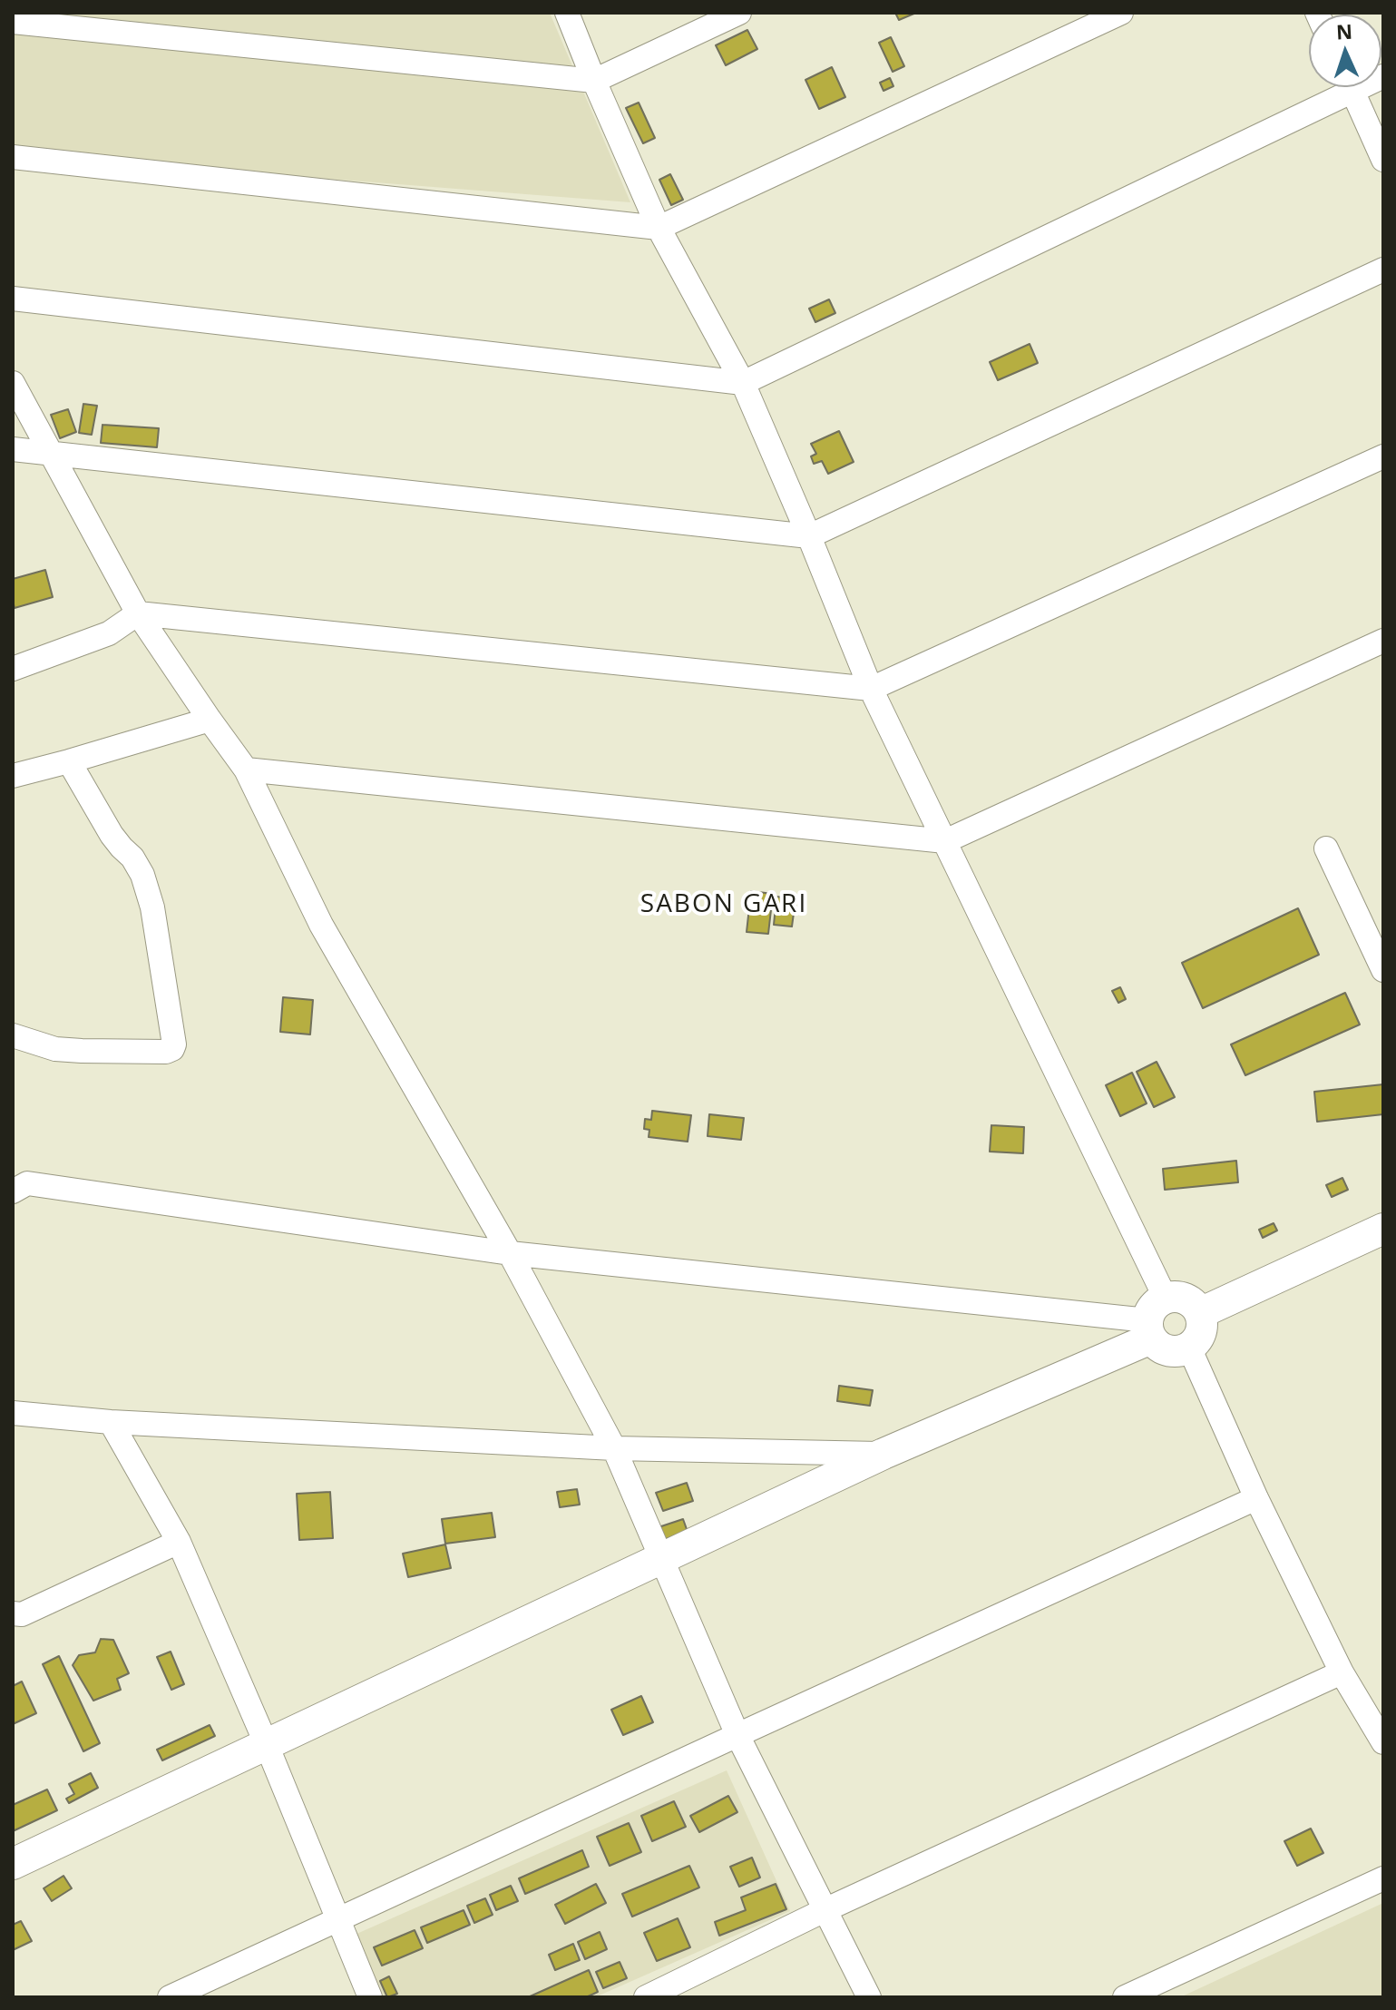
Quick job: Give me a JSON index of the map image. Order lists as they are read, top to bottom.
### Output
{
  "districts": ["SABON GARI"],
  "north": "top"
}
